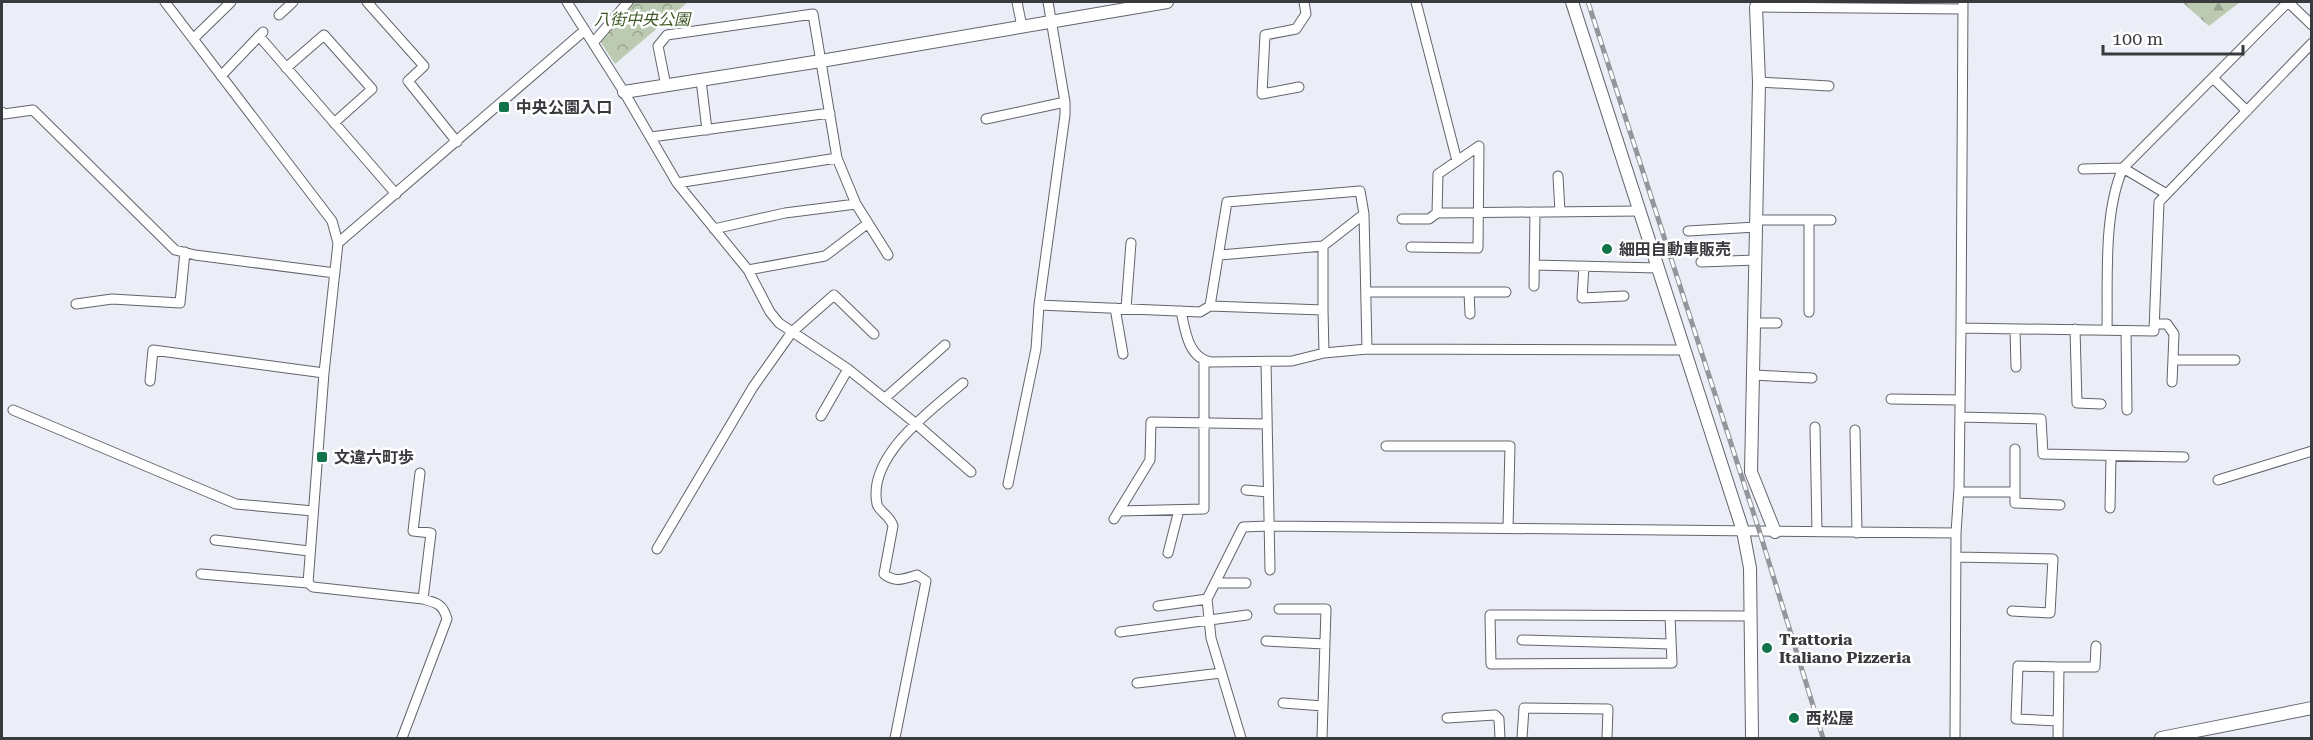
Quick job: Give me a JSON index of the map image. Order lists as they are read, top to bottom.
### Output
{
  "parks": ["八街中央公園"],
  "places": {
    "transit": ["中央公園入口", "文違六町歩"],
    "other": ["細田自動車販売", "Trattoria Italiano Pizzeria", "西松屋"]
  },
  "scale_bar": "100 m"
}
